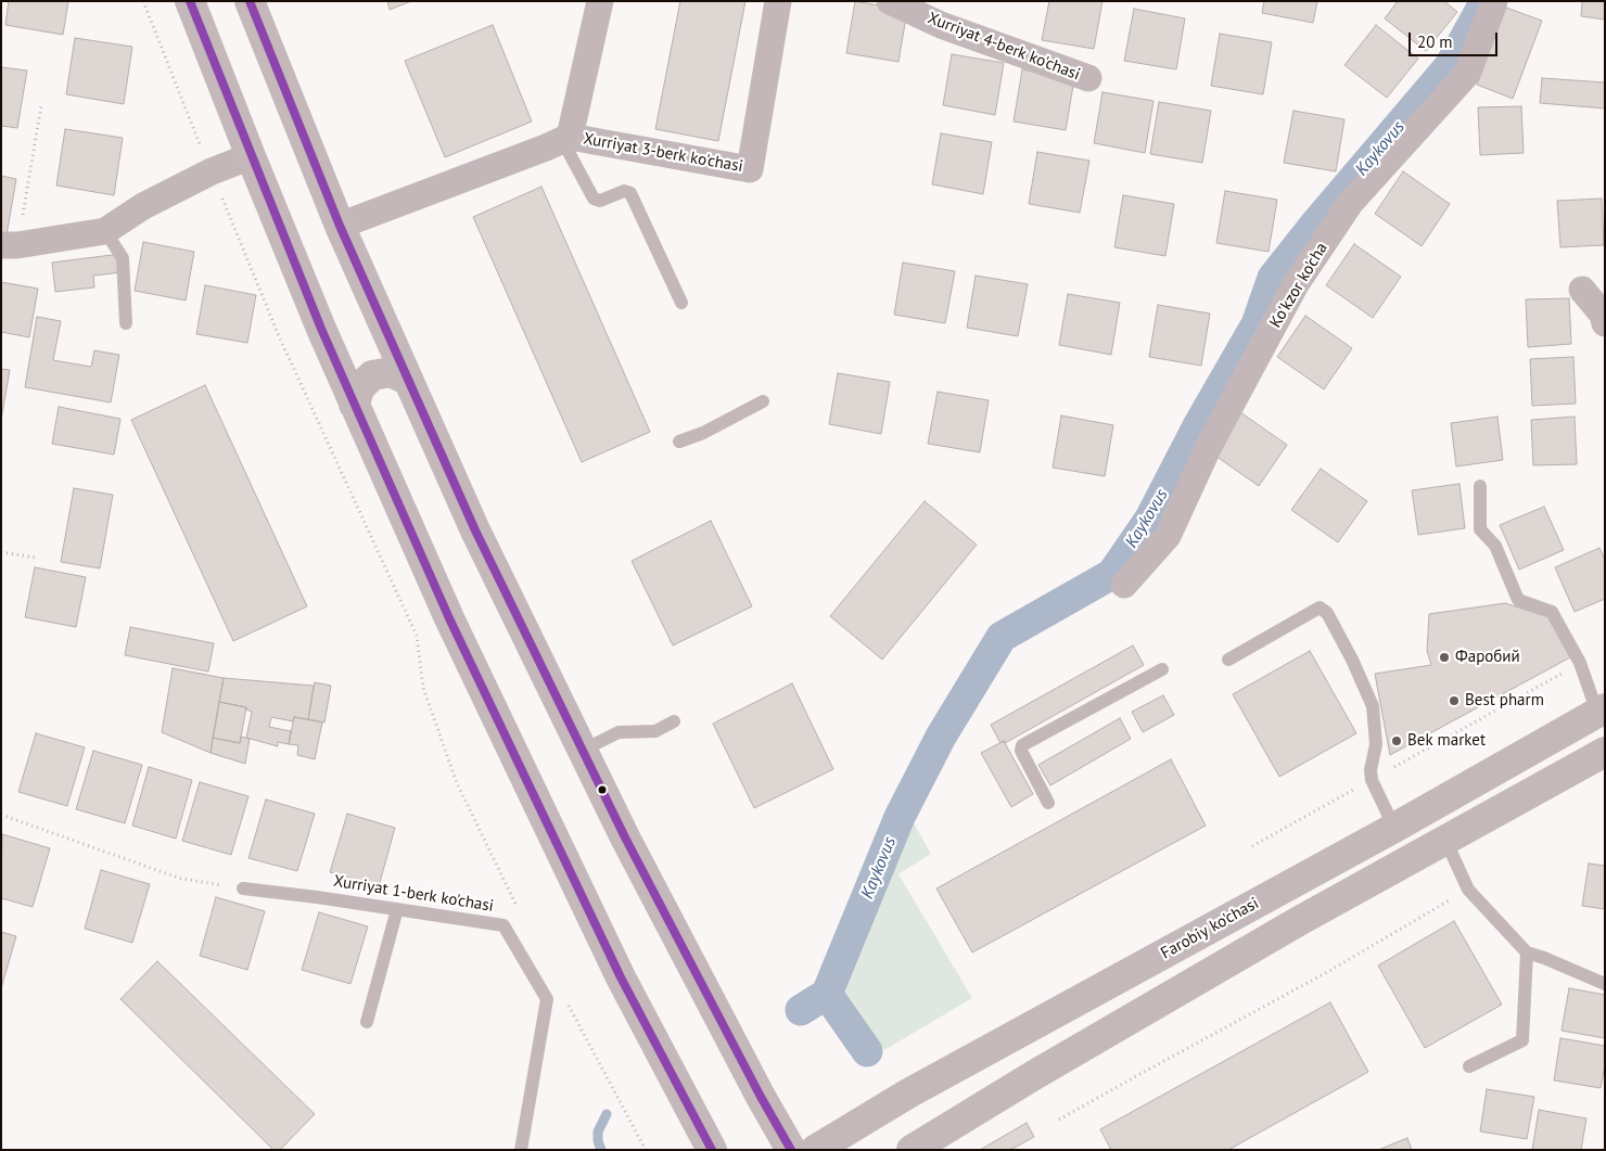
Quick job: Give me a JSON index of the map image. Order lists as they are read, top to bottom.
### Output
{
  "streets": {
    "main road": ["Farobiy ko'chasi"],
    "street": ["Xurriyat 4-berk ko'chasi", "Xurriyat 3-berk ko'chasi", "Ko'kzor ko'cha"],
    "lane": ["Xurriyat 1-berk ko'chasi"]
  },
  "water": ["Kaykovus"],
  "places": ["Фаробий", "Best pharm", "Bek market"],
  "scale_bar": "20 m"
}
